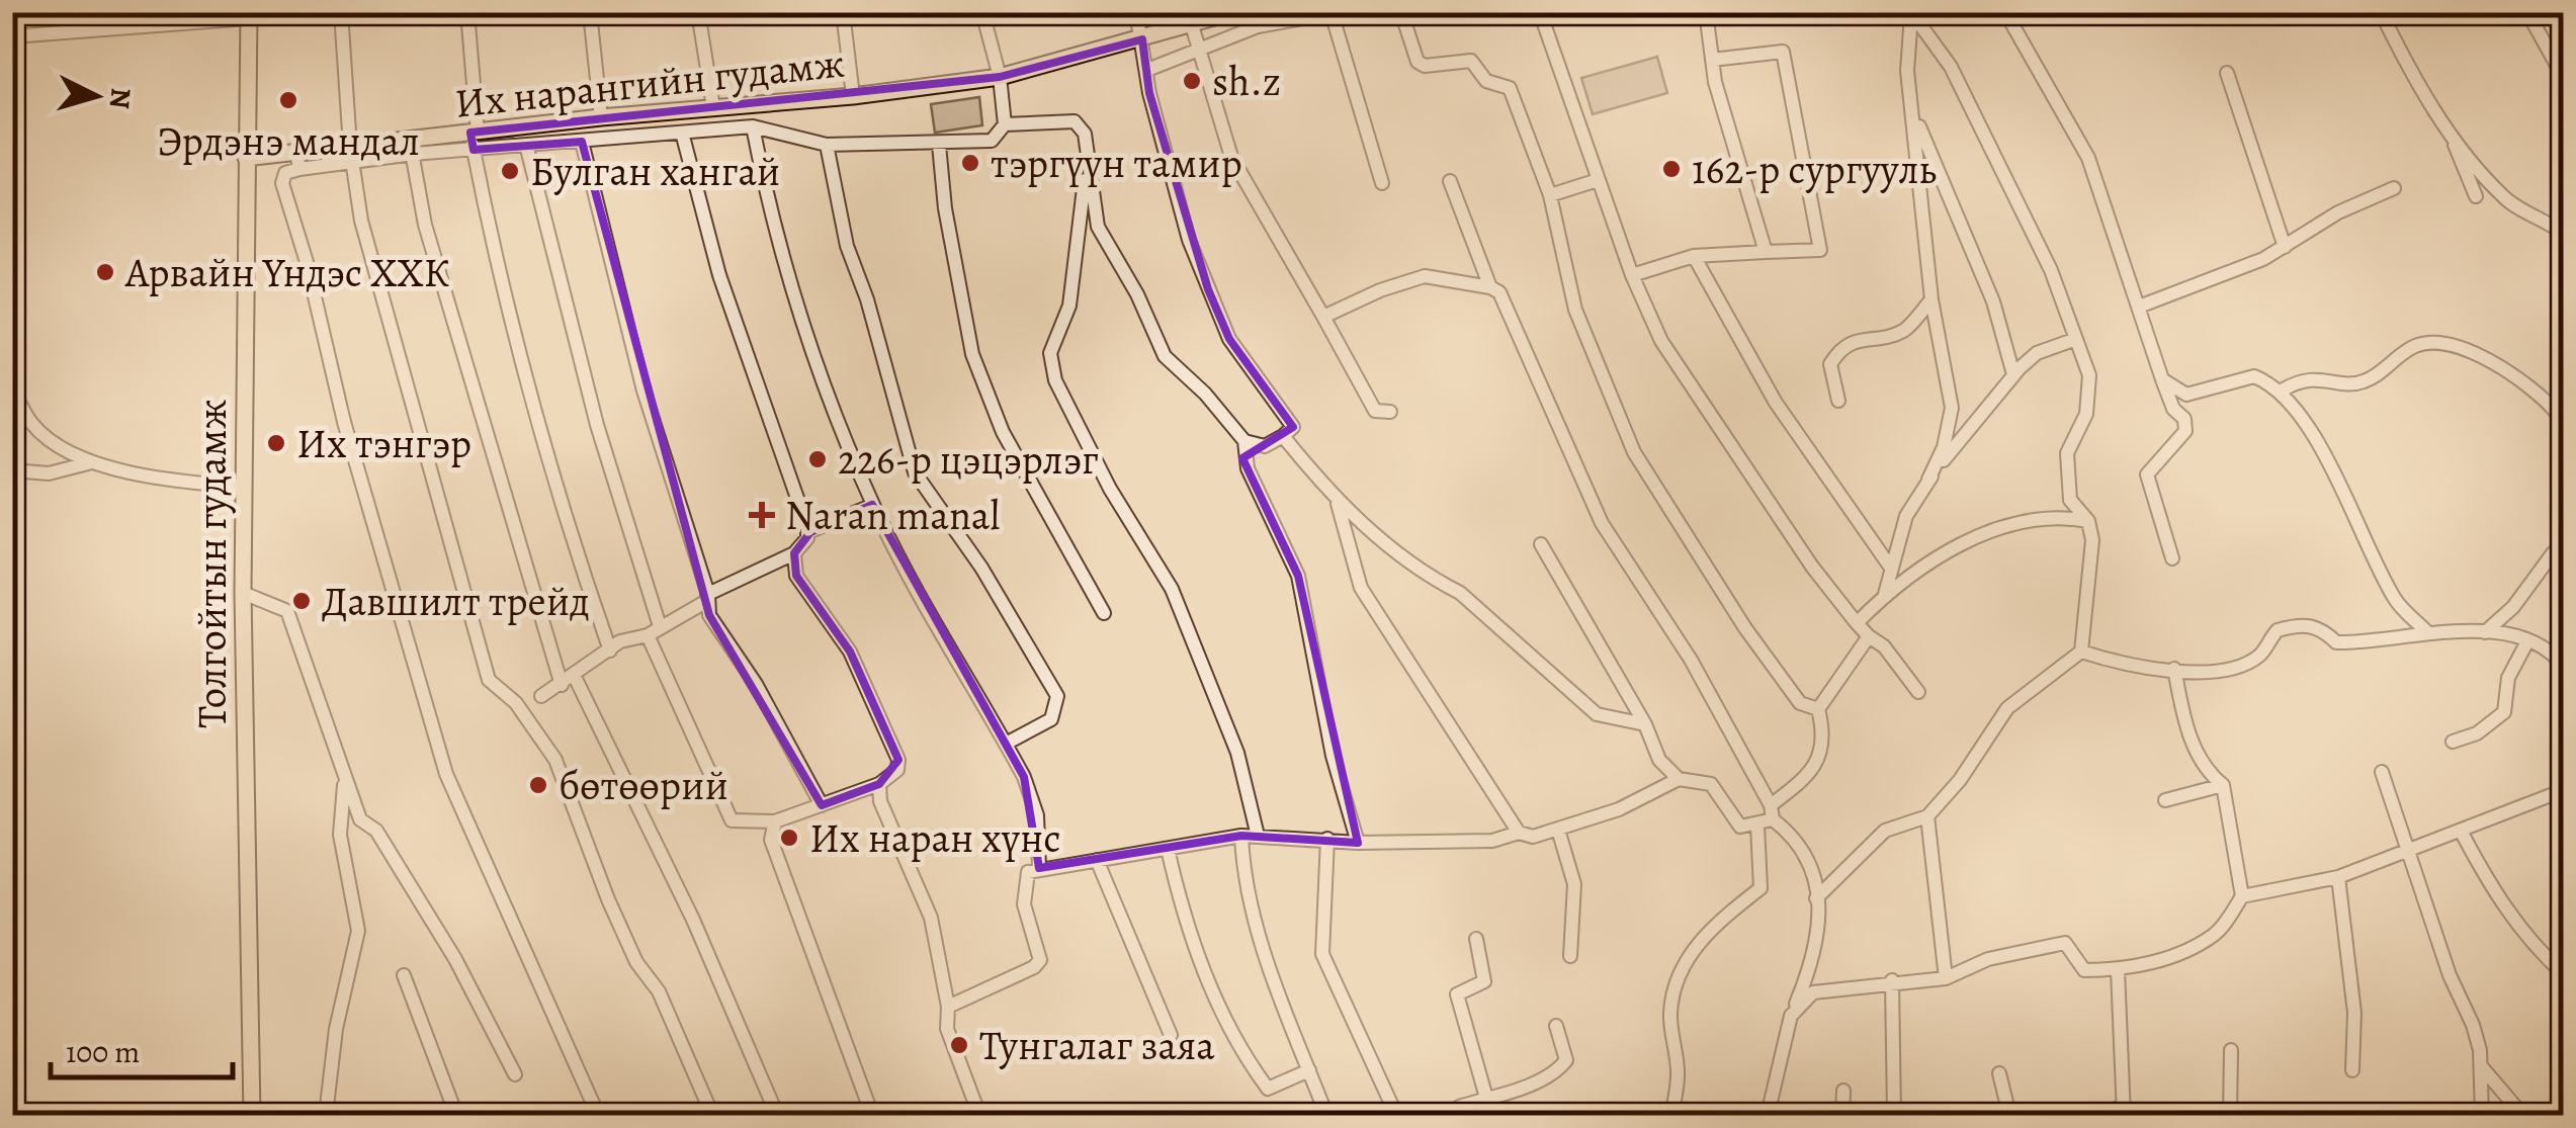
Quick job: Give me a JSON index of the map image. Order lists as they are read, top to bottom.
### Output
{
  "streets": {
    "main road": ["Их нарангийн гудамж", "Толгойтын гудамж"]
  },
  "crossings": [
    ["Их нарангийн гудамж", "Толгойтын гудамж"]
  ],
  "places": {
    "other": [
      "sh.z",
      "Эрдэнэ мандал",
      "тэргүүн тамир",
      "162-р сургууль",
      "Булган хангай",
      "Арвайн Үндэс ХХК",
      "Их тэнгэр",
      "226-р цэцэрлэг",
      "Давшилт трейд",
      "бөтөөрий",
      "Их наран хүнс",
      "Тунгалаг заяа"
    ],
    "health": ["Naran manal"]
  },
  "scale_bar": "100 m",
  "north": "right"
}
